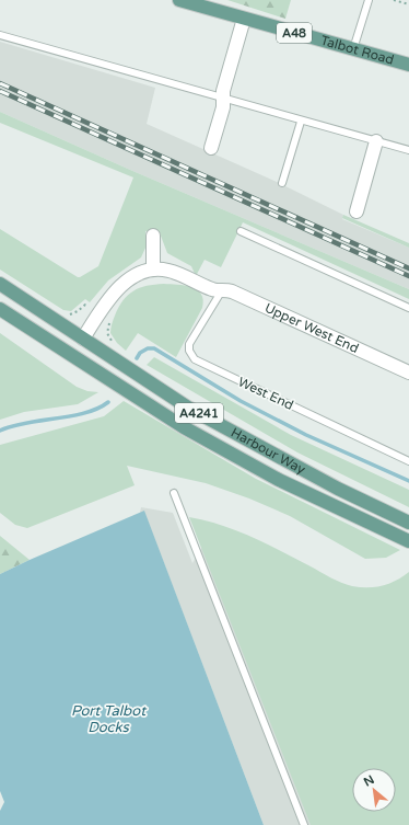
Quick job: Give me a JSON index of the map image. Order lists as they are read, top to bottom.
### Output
{
  "streets": {
    "main road": [
      "A48",
      "Talbot Road",
      "A4241",
      "Harbour Way"
    ],
    "street": ["Upper West End"],
    "lane": ["West End"]
  },
  "crossings": [
    ["Upper West End", "West End"]
  ],
  "water": ["Port Talbot Docks"],
  "north": "top left"
}
